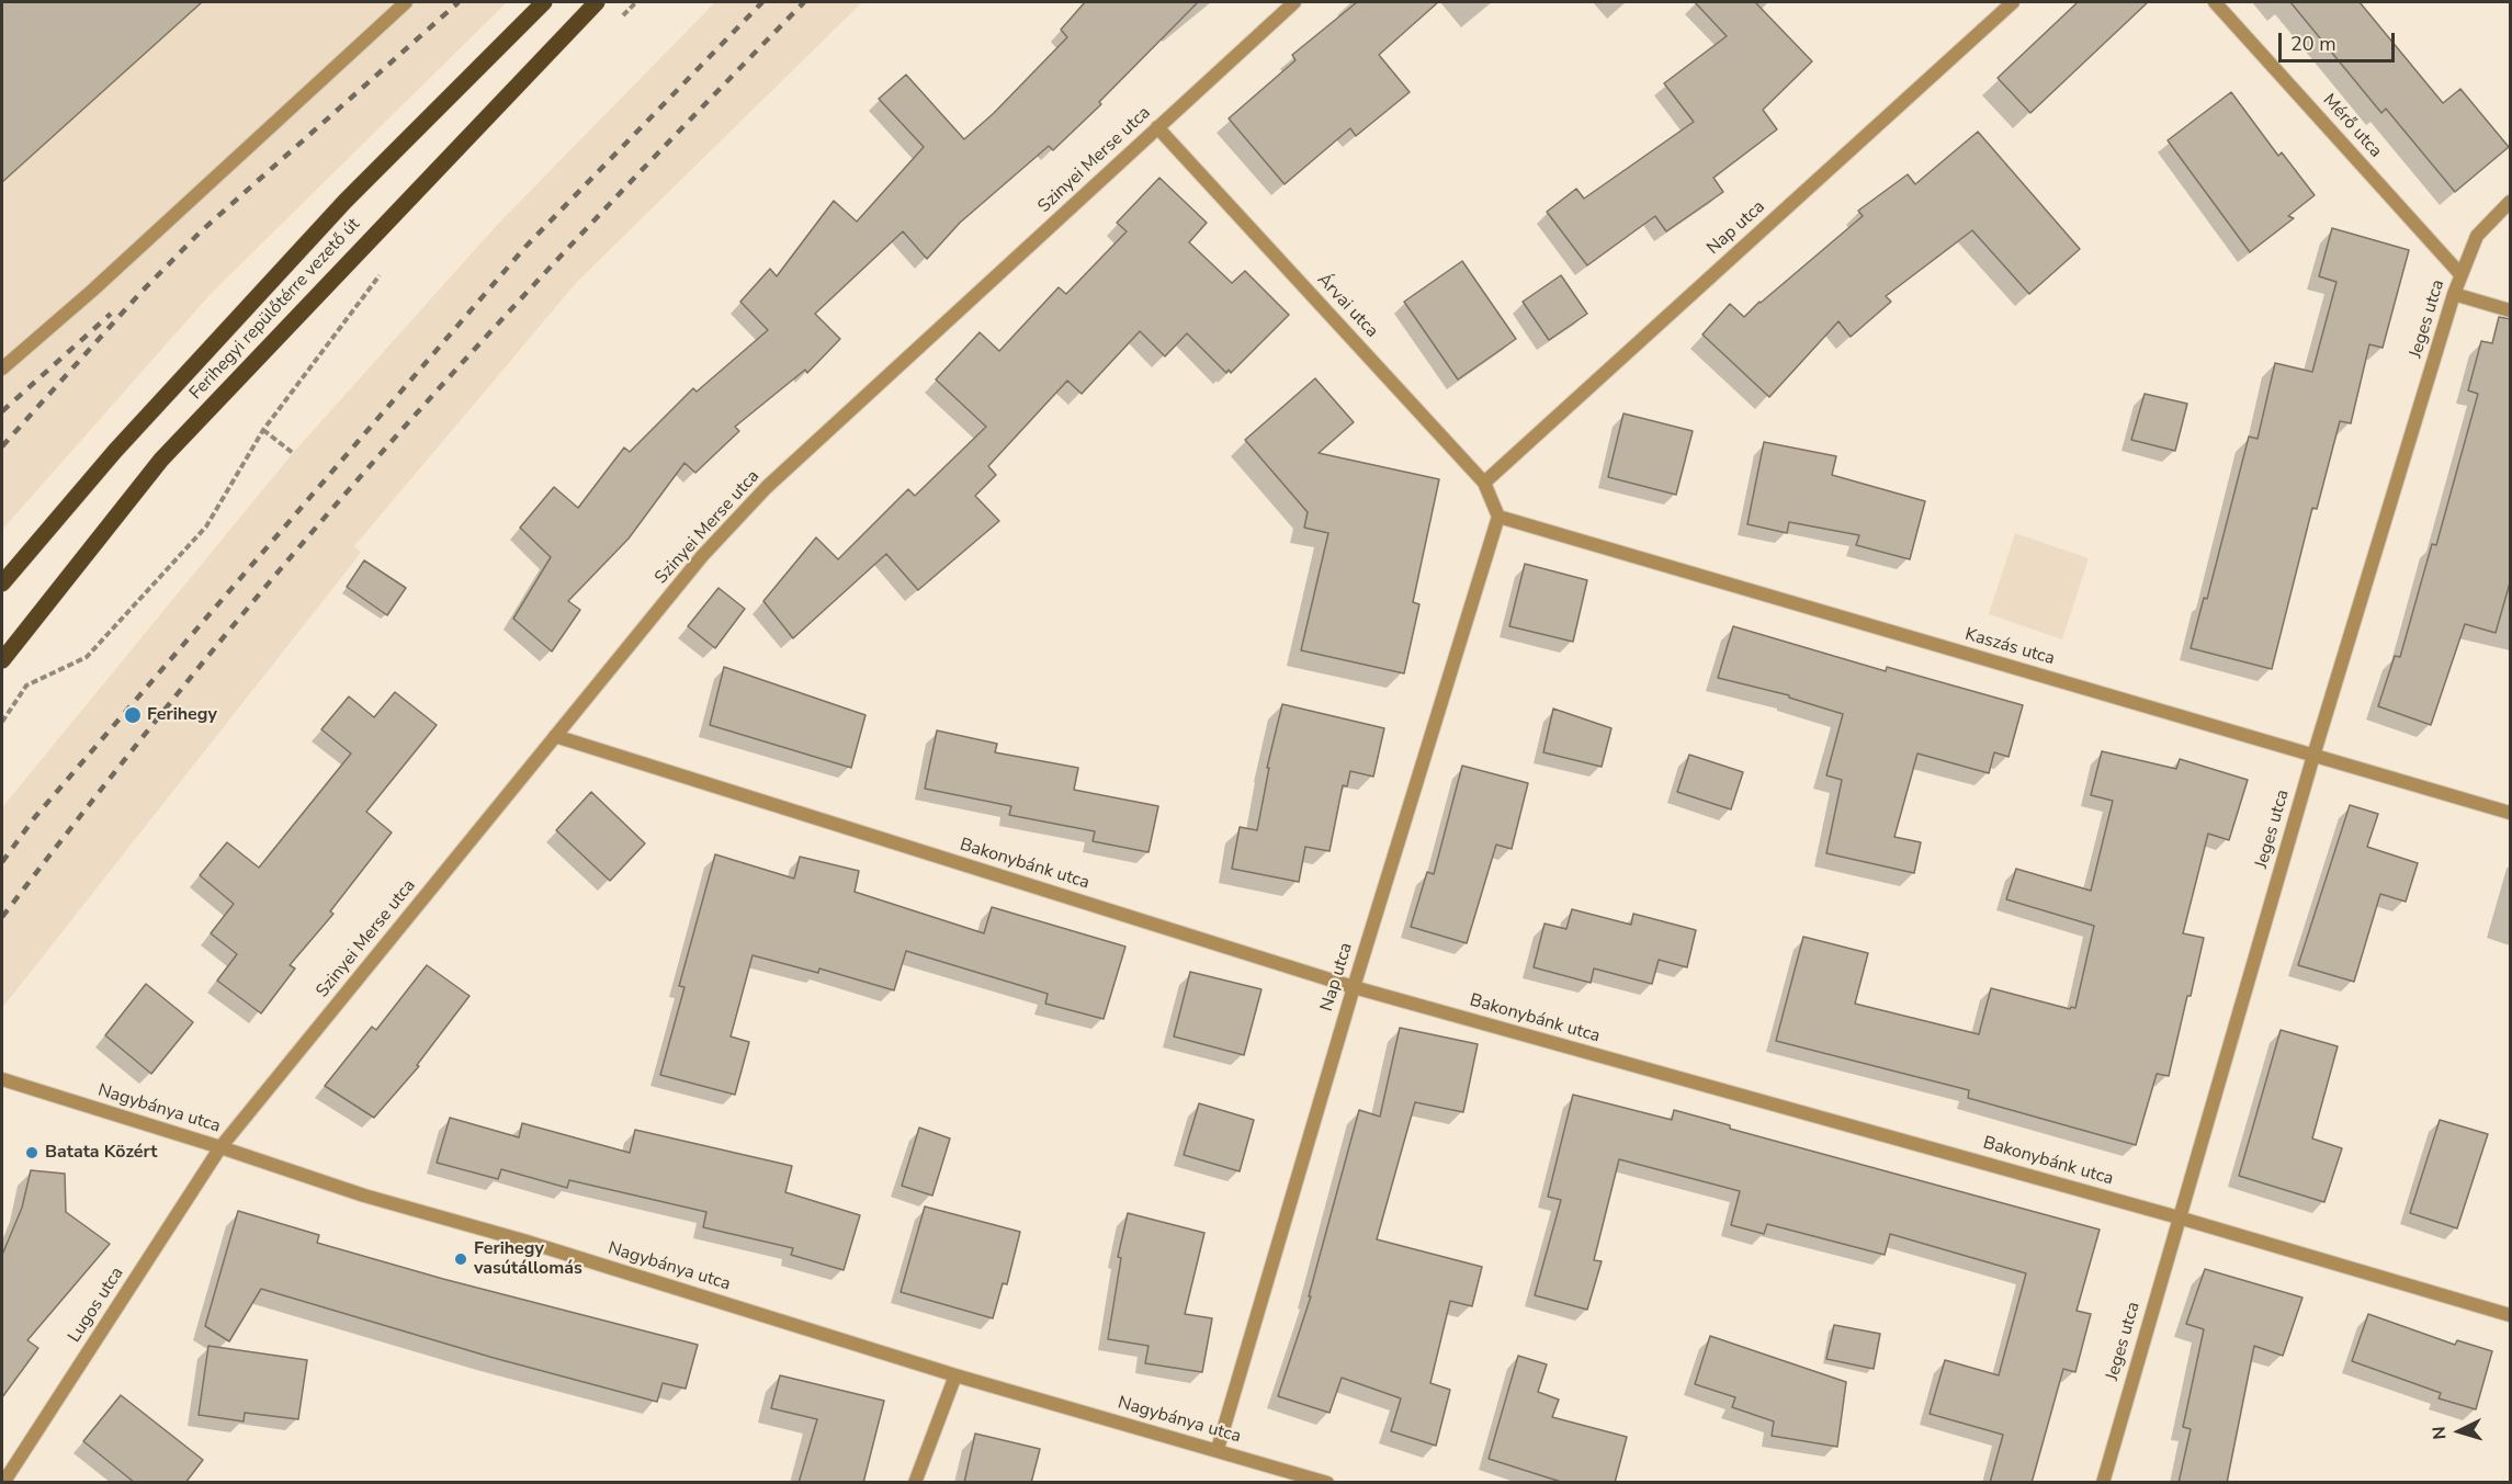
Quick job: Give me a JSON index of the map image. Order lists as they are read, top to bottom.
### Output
{
  "streets": {
    "main road": ["Ferihegyi repülőtérre vezető út"],
    "street": [
      "Mérő utca",
      "Szinyei Merse utca",
      "Nap utca",
      "Árvai utca",
      "Jeges utca",
      "Kaszás utca",
      "Bakonybánk utca",
      "Nagybánya utca",
      "Lugos utca"
    ]
  },
  "crossings": [
    ["Mérő utca", "Jeges utca"],
    ["Szinyei Merse utca", "Árvai utca"],
    ["Szinyei Merse utca", "Bakonybánk utca"],
    ["Szinyei Merse utca", "Nagybánya utca"],
    ["Szinyei Merse utca", "Lugos utca"],
    ["Nap utca", "Árvai utca"],
    ["Nap utca", "Kaszás utca"],
    ["Nap utca", "Bakonybánk utca"],
    ["Nap utca", "Nagybánya utca"],
    ["Árvai utca", "Kaszás utca"],
    ["Jeges utca", "Kaszás utca"],
    ["Jeges utca", "Bakonybánk utca"],
    ["Nagybánya utca", "Lugos utca"]
  ],
  "places": ["Ferihegy", "Batata Közért", "Ferihegy vasútállomás"],
  "scale_bar": "20 m",
  "north": "left"
}
